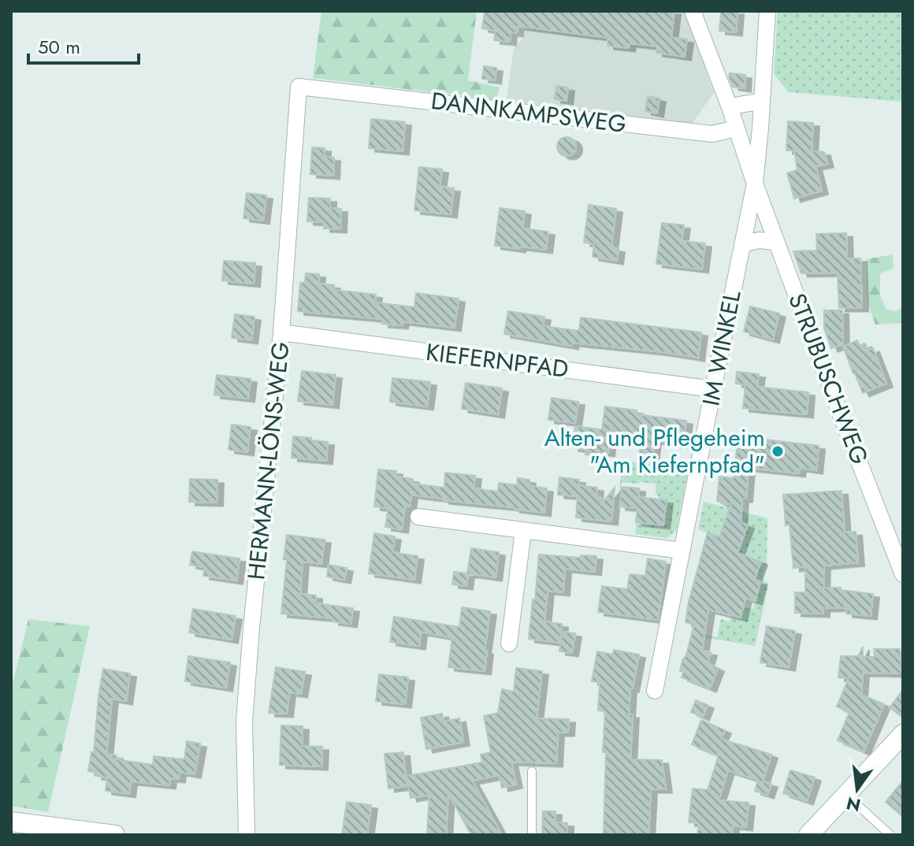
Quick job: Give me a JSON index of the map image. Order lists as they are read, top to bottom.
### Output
{
  "streets": {
    "street": [
      "DANNKAMPSWEG",
      "IM WINKEL",
      "KIEFERNPFAD",
      "STRUBUSCHWEG",
      "HERMANN-LÖNS-WEG"
    ]
  },
  "crossings": [
    ["DANNKAMPSWEG", "STRUBUSCHWEG"],
    ["DANNKAMPSWEG", "HERMANN-LÖNS-WEG"],
    ["IM WINKEL", "KIEFERNPFAD"],
    ["IM WINKEL", "STRUBUSCHWEG"],
    ["KIEFERNPFAD", "HERMANN-LÖNS-WEG"]
  ],
  "places": ["Alten- und Pflegeheim \"Am Kiefernpfad\""],
  "scale_bar": "50 m",
  "north": "bottom"
}
